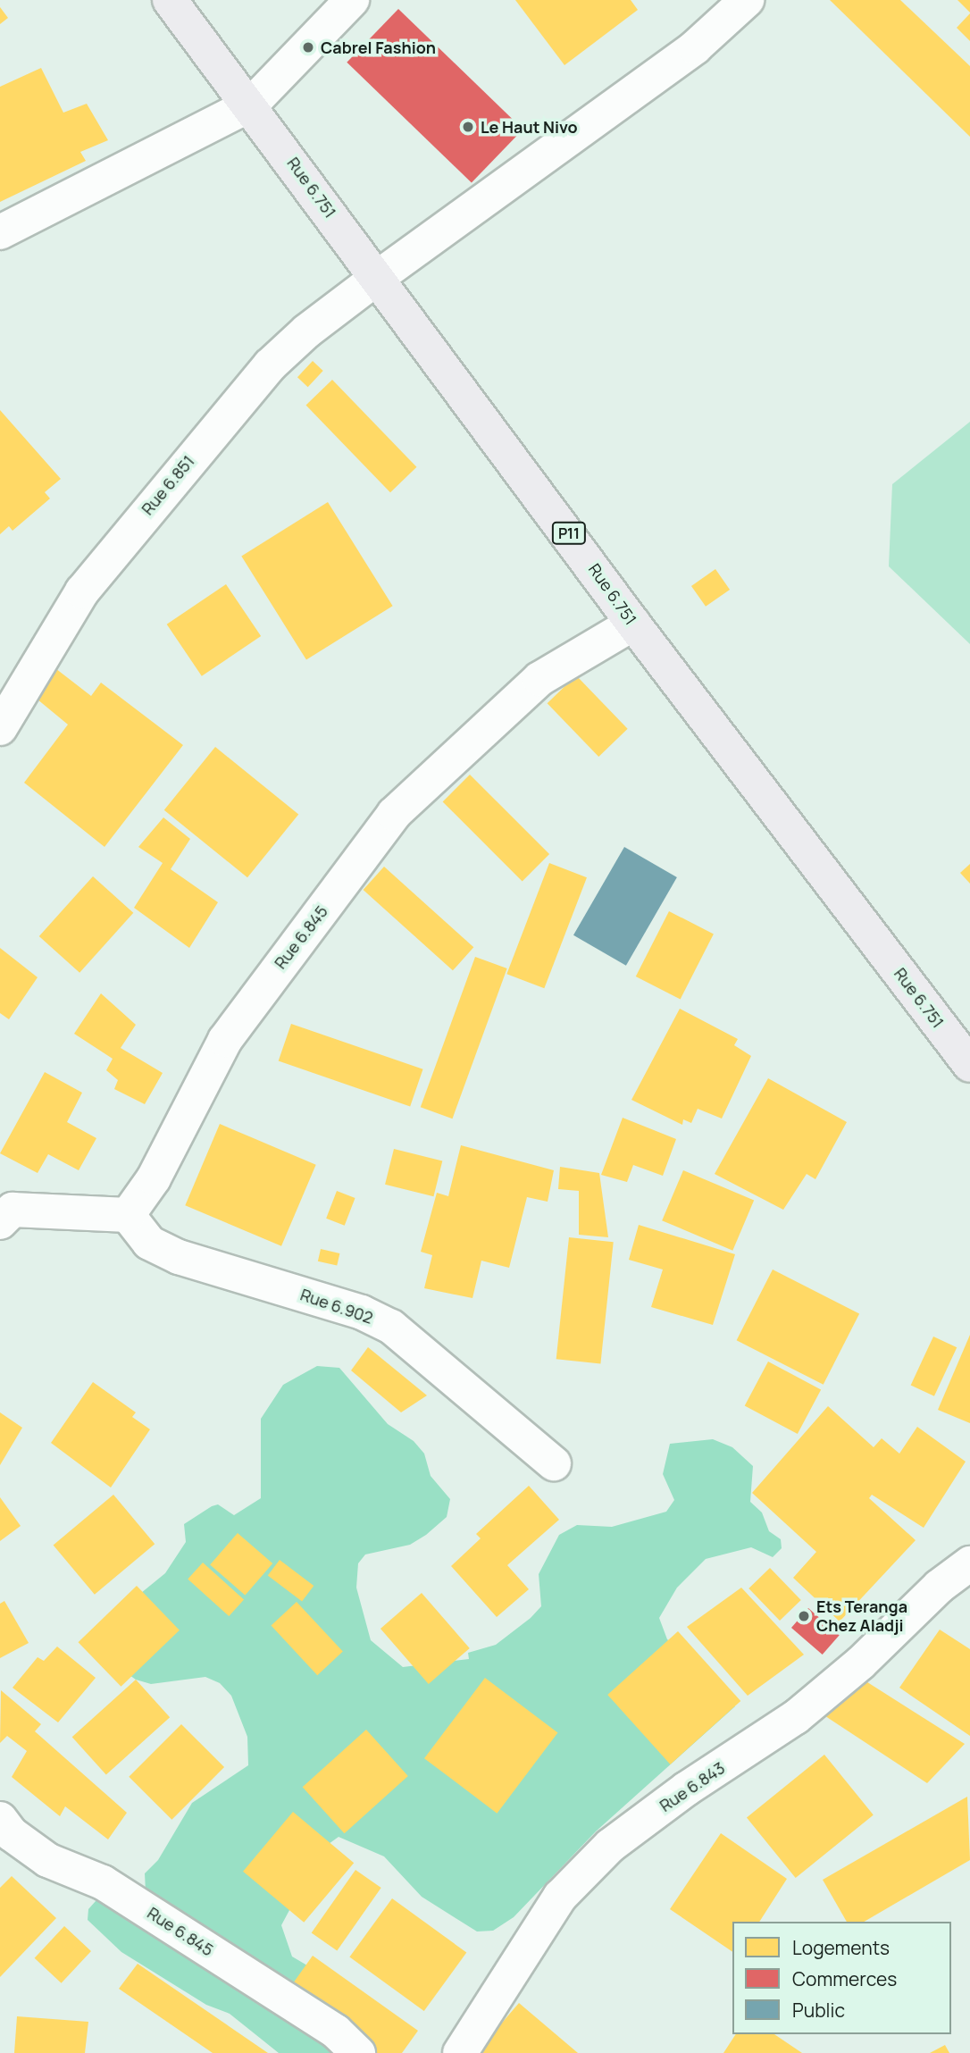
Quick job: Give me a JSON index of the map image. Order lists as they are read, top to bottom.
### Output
{
  "streets": {
    "main road": ["Rue 6.751", "P11"],
    "street": [
      "Rue 6.851",
      "Rue 6.845",
      "Rue 6.902",
      "Rue 6.843"
    ]
  },
  "crossings": [
    ["Rue 6.751", "Rue 6.851"],
    ["Rue 6.751", "Rue 6.845"],
    ["Rue 6.845", "Rue 6.902"]
  ],
  "places": ["Cabrel Fashion", "Le Haut Nivo", "Ets Teranga Chez Aladji"],
  "legend": ["Logements", "Commerces", "Public"]
}
